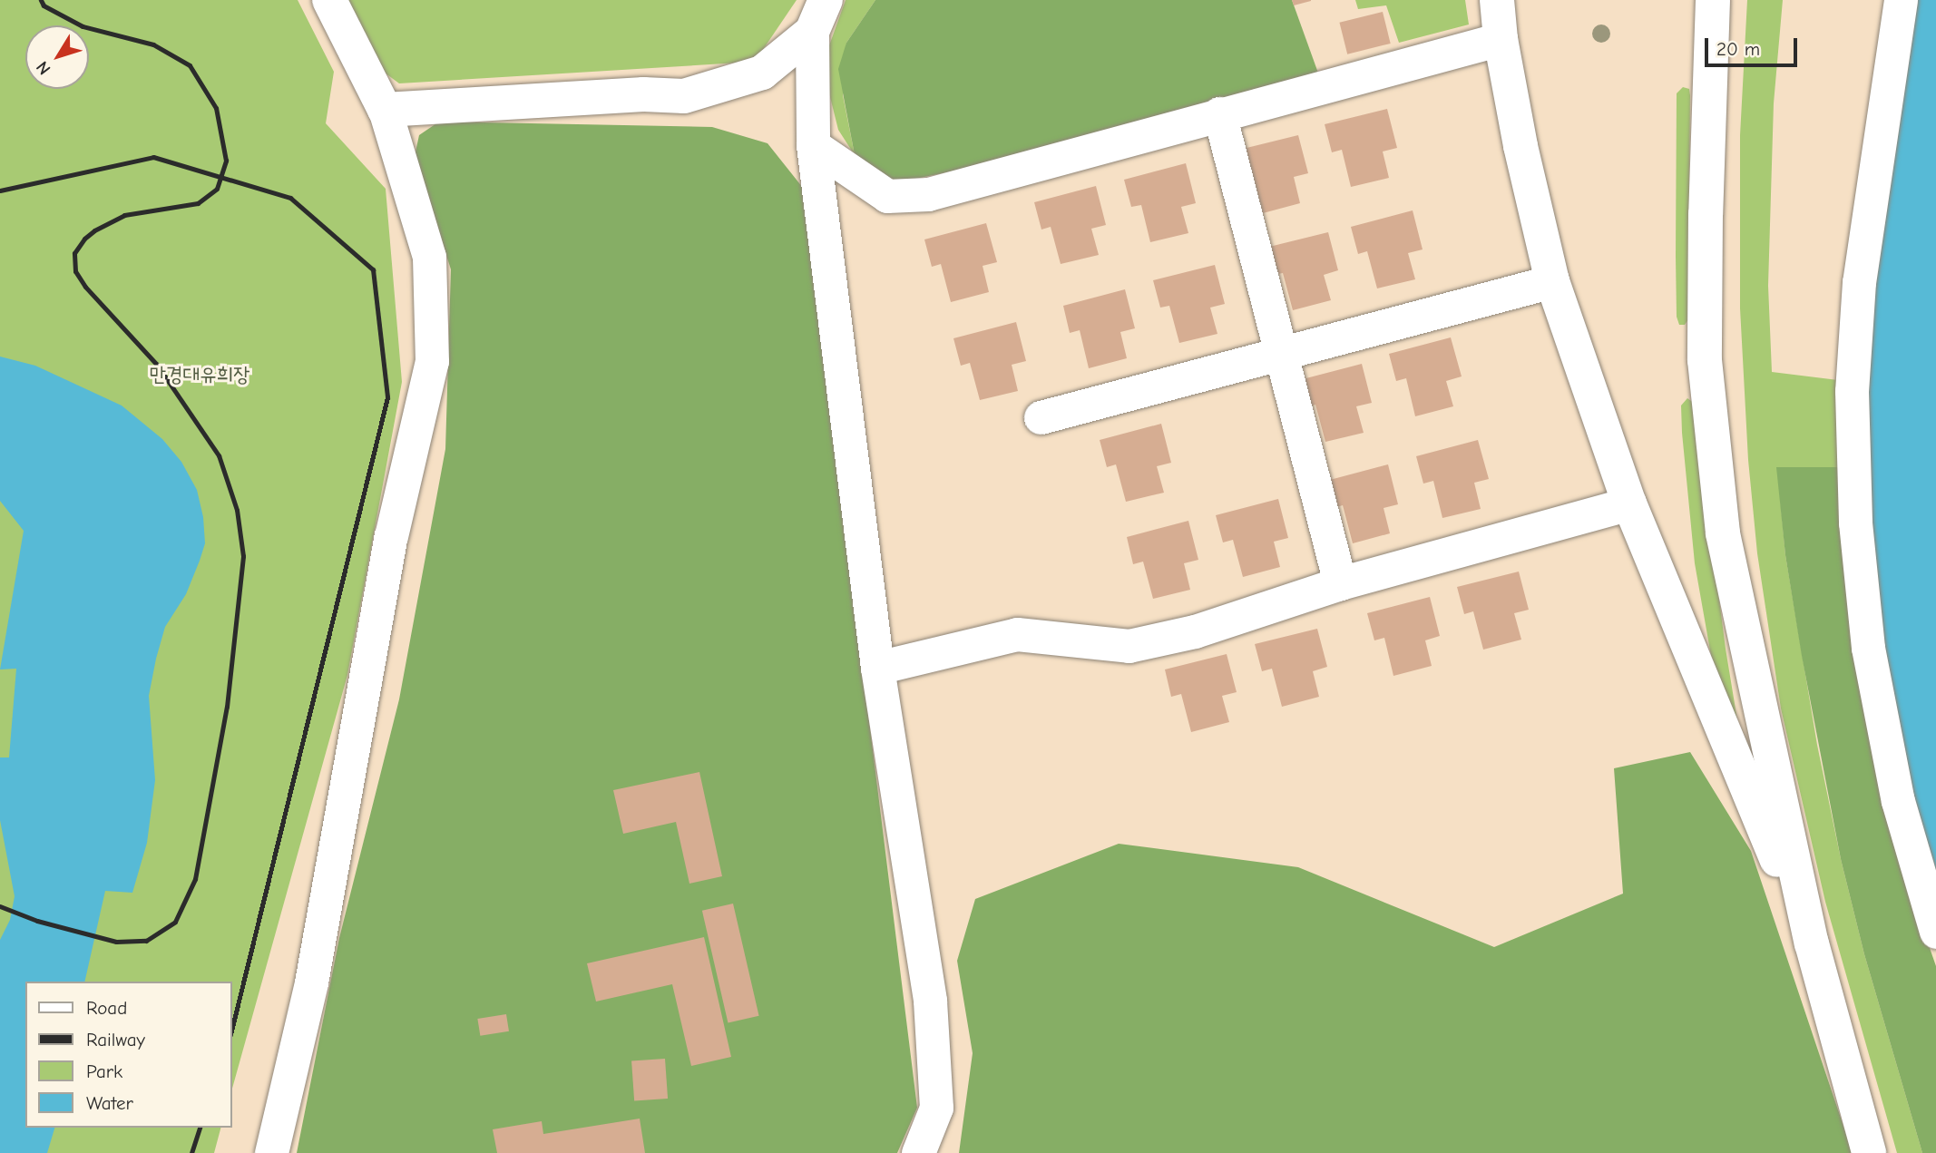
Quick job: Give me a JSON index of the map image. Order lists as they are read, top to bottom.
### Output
{
  "parks": ["만경대유희장"],
  "legend": [
    "Road",
    "Railway",
    "Park",
    "Water"
  ],
  "scale_bar": "20 m",
  "north": "bottom left"
}
